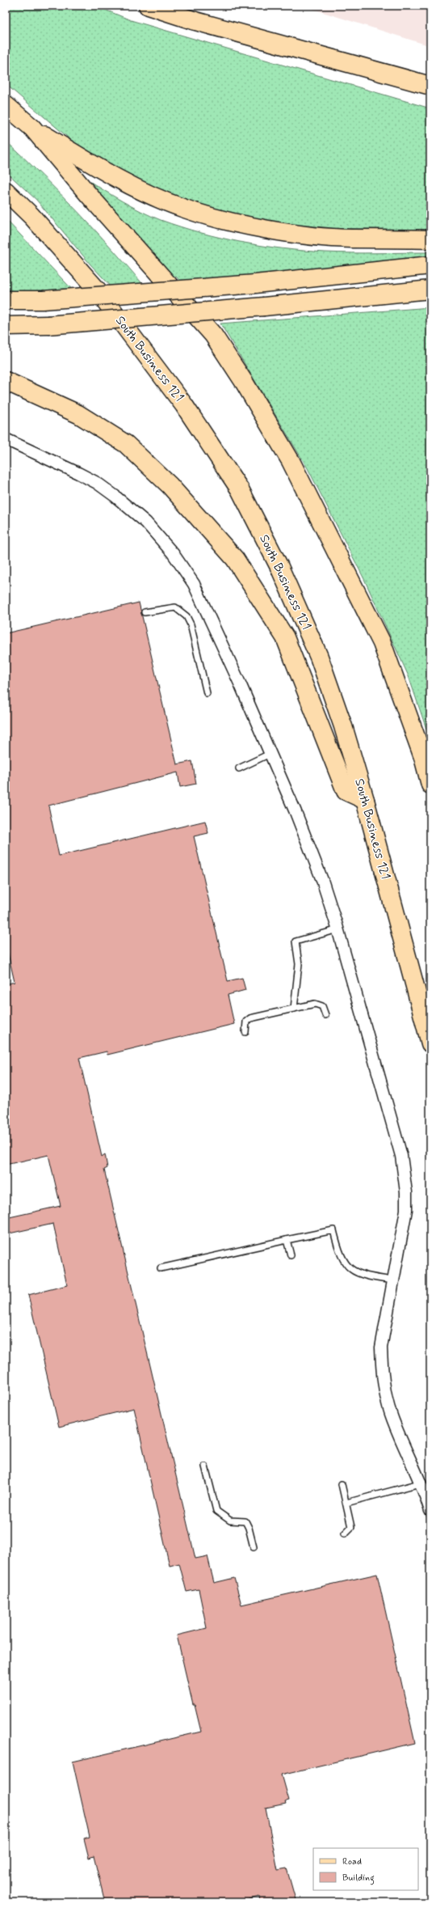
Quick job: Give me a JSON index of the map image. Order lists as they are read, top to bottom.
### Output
{
  "streets": {
    "main road": ["South Business 121"]
  },
  "legend": ["Road", "Building"]
}
